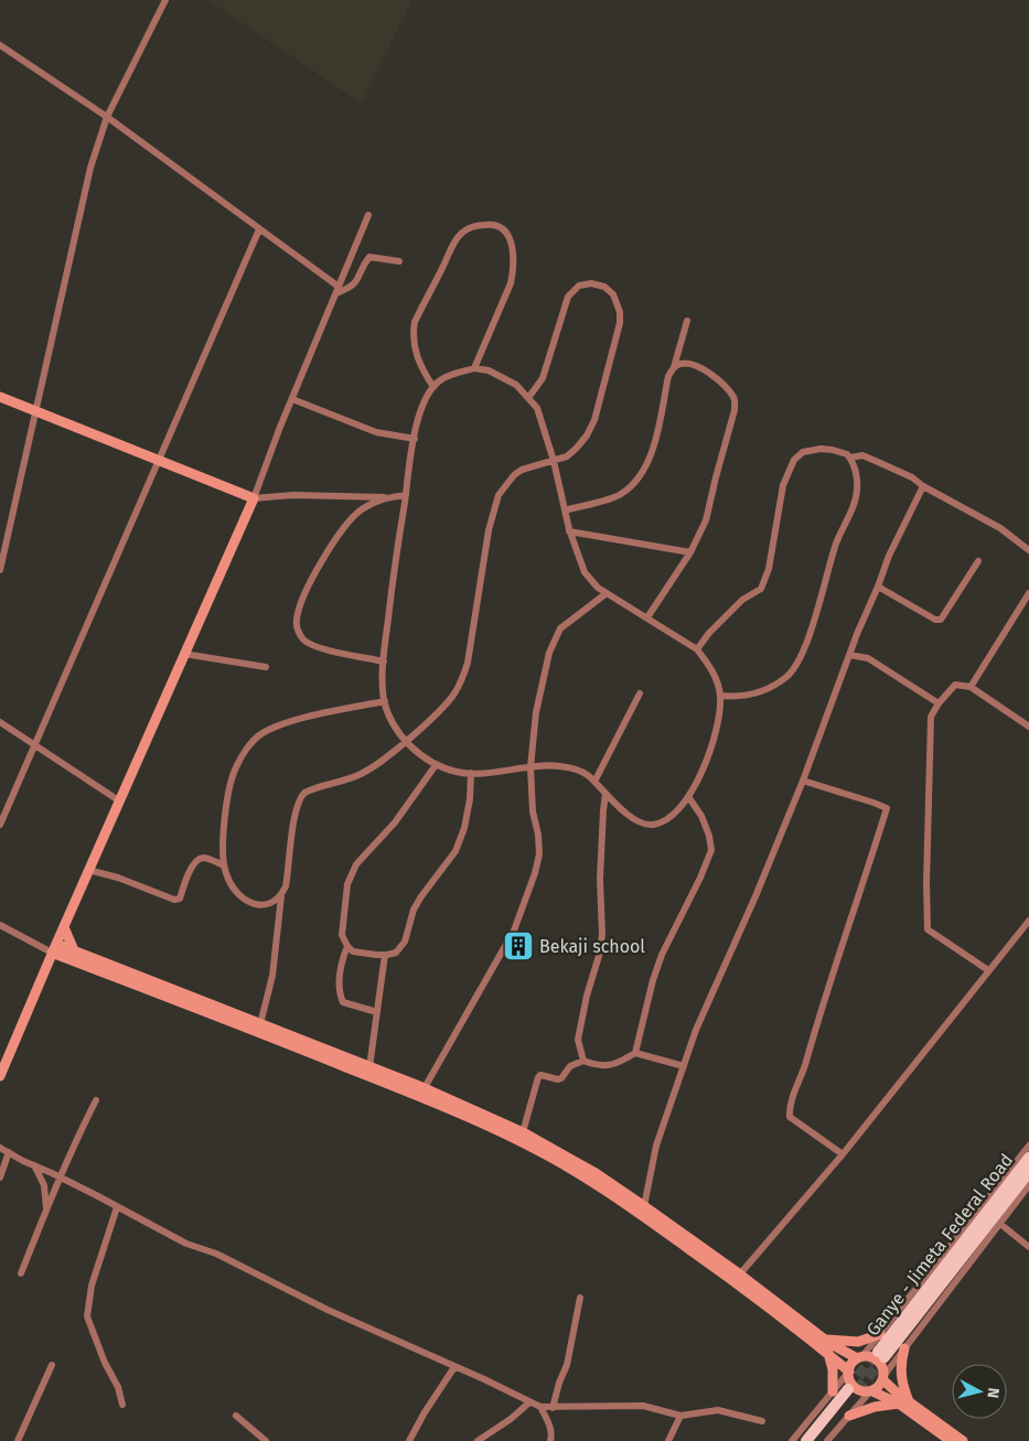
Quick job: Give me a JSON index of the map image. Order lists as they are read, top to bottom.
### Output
{
  "streets": {
    "main road": ["Ganye - Jimeta Federal Road"]
  },
  "places": {
    "building": ["Bekaji school"]
  },
  "north": "right"
}
